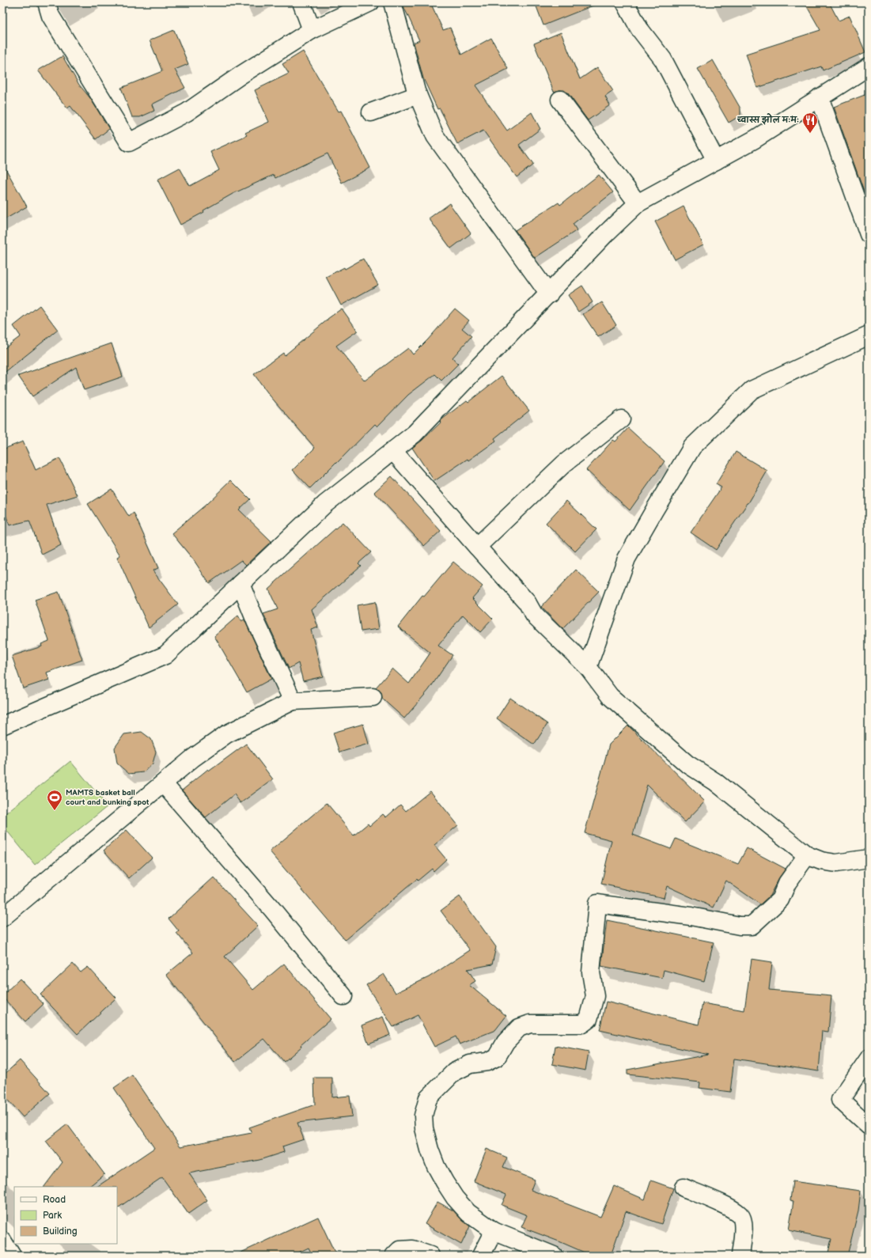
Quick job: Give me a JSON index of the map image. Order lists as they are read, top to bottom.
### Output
{
  "places": {
    "restaurant": ["च्वास्स झोल मःमः"],
    "sports": ["MAMTS basket ball court and bunking spot"]
  },
  "legend": ["Road", "Park", "Building"]
}
